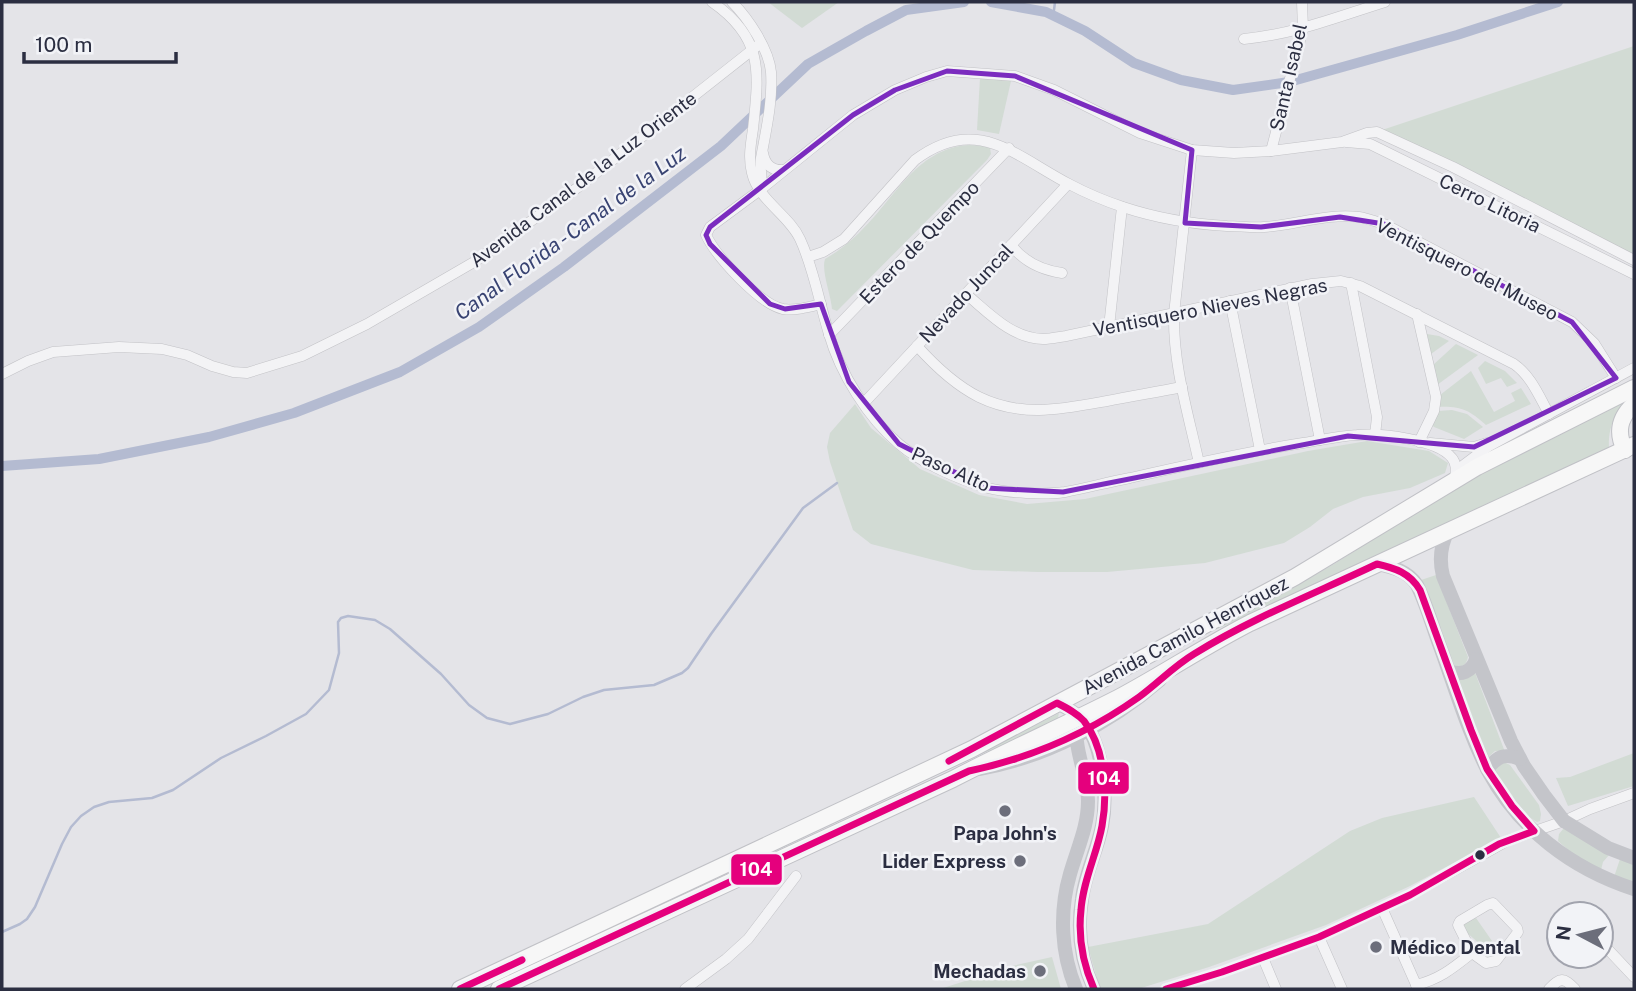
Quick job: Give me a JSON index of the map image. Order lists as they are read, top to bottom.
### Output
{
  "streets": {
    "main road": ["Avenida Camilo Henríquez"],
    "street": [
      "Santa Isabel",
      "Avenida Canal de la Luz Oriente",
      "Cerro Litoria",
      "Estero de Quempo",
      "Ventisquero del Museo",
      "Nevado Juncal",
      "Ventisquero Nieves Negras",
      "Paso Alto"
    ]
  },
  "crossings": [
    ["Estero de Quempo", "Ventisquero del Museo"],
    ["Estero de Quempo", "Paso Alto"],
    ["Ventisquero del Museo", "Nevado Juncal"],
    ["Ventisquero del Museo", "Paso Alto"],
    ["Nevado Juncal", "Ventisquero Nieves Negras"],
    ["Nevado Juncal", "Paso Alto"],
    ["Paso Alto", "Avenida Camilo Henríquez"]
  ],
  "water": ["Canal Florida - Canal de la Luz"],
  "places": [
    "Papa John's",
    "Lider Express",
    "Médico Dental",
    "Mechadas"
  ],
  "lines": ["transit line 104"],
  "scale_bar": "100 m",
  "north": "left"
}
